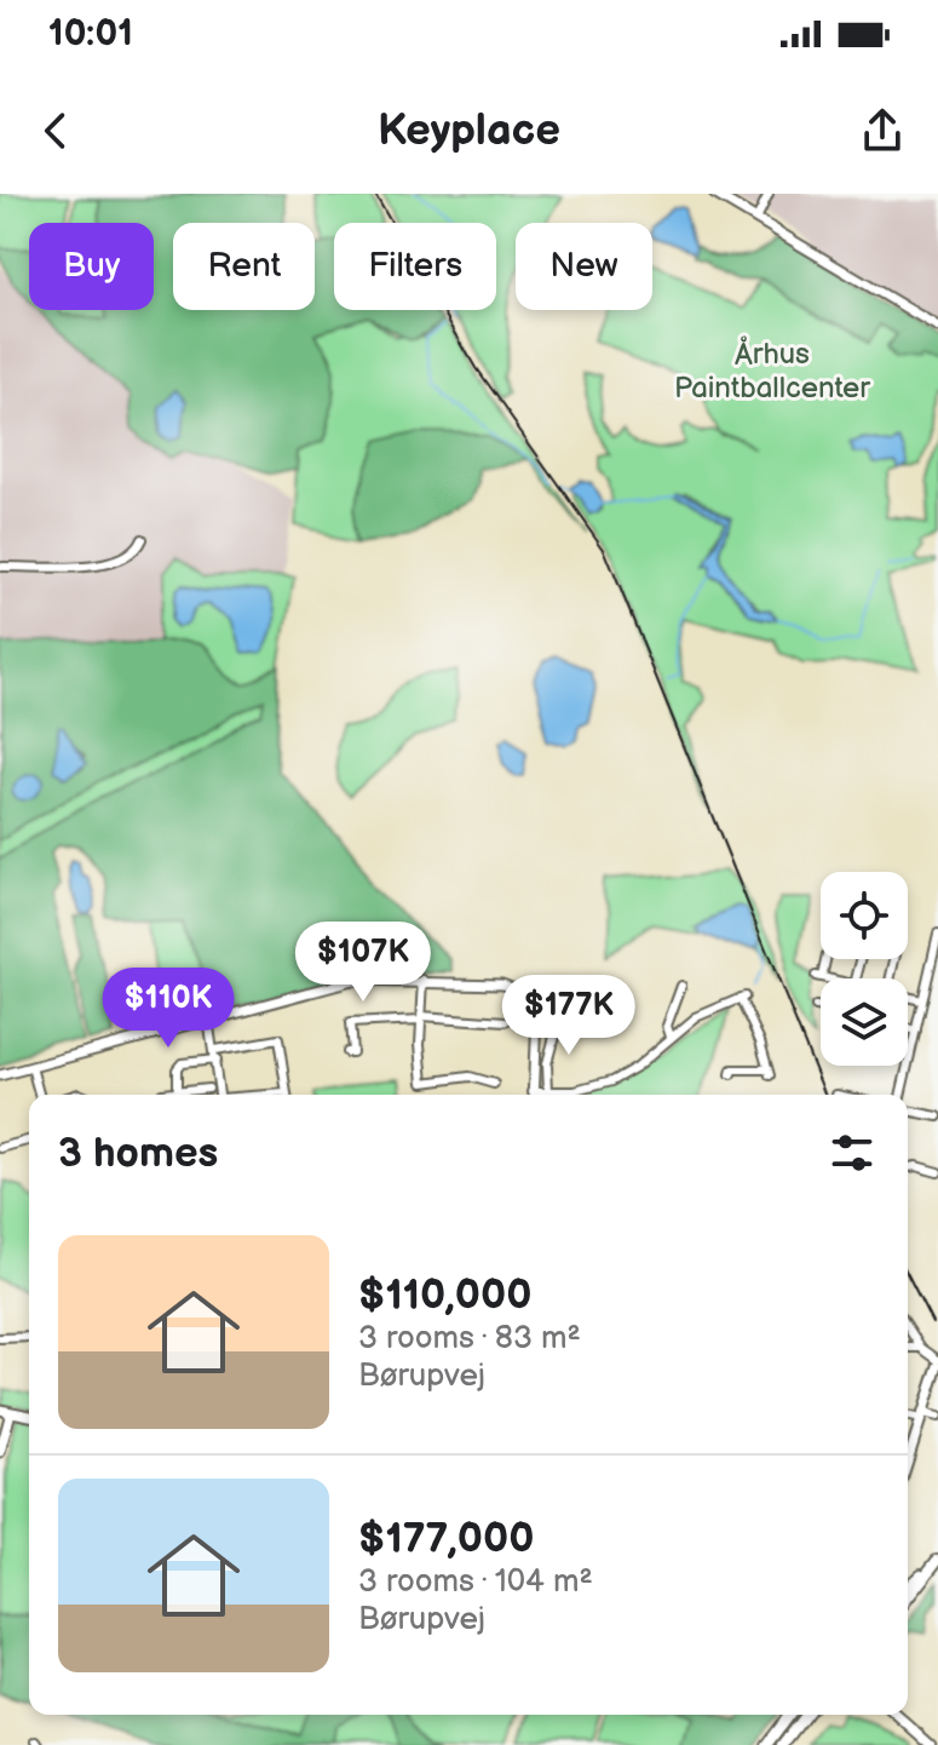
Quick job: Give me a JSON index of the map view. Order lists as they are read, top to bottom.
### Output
{
  "parks": ["Århus Paintballcenter"],
  "page": {
    "status": "10:01",
    "header": "Keyplace",
    "chip": [
      "Buy",
      "Rent",
      "Filters",
      "New"
    ],
    "price": ["$107K", "$110K", "$177K"],
    "heading": "3 homes",
    "list": [
      {
        "name": "$110,000",
        "note": "3 rooms · 83 m² · Børupvej"
      },
      {
        "name": "$177,000",
        "note": "3 rooms · 104 m² · Børupvej"
      }
    ]
  }
}
